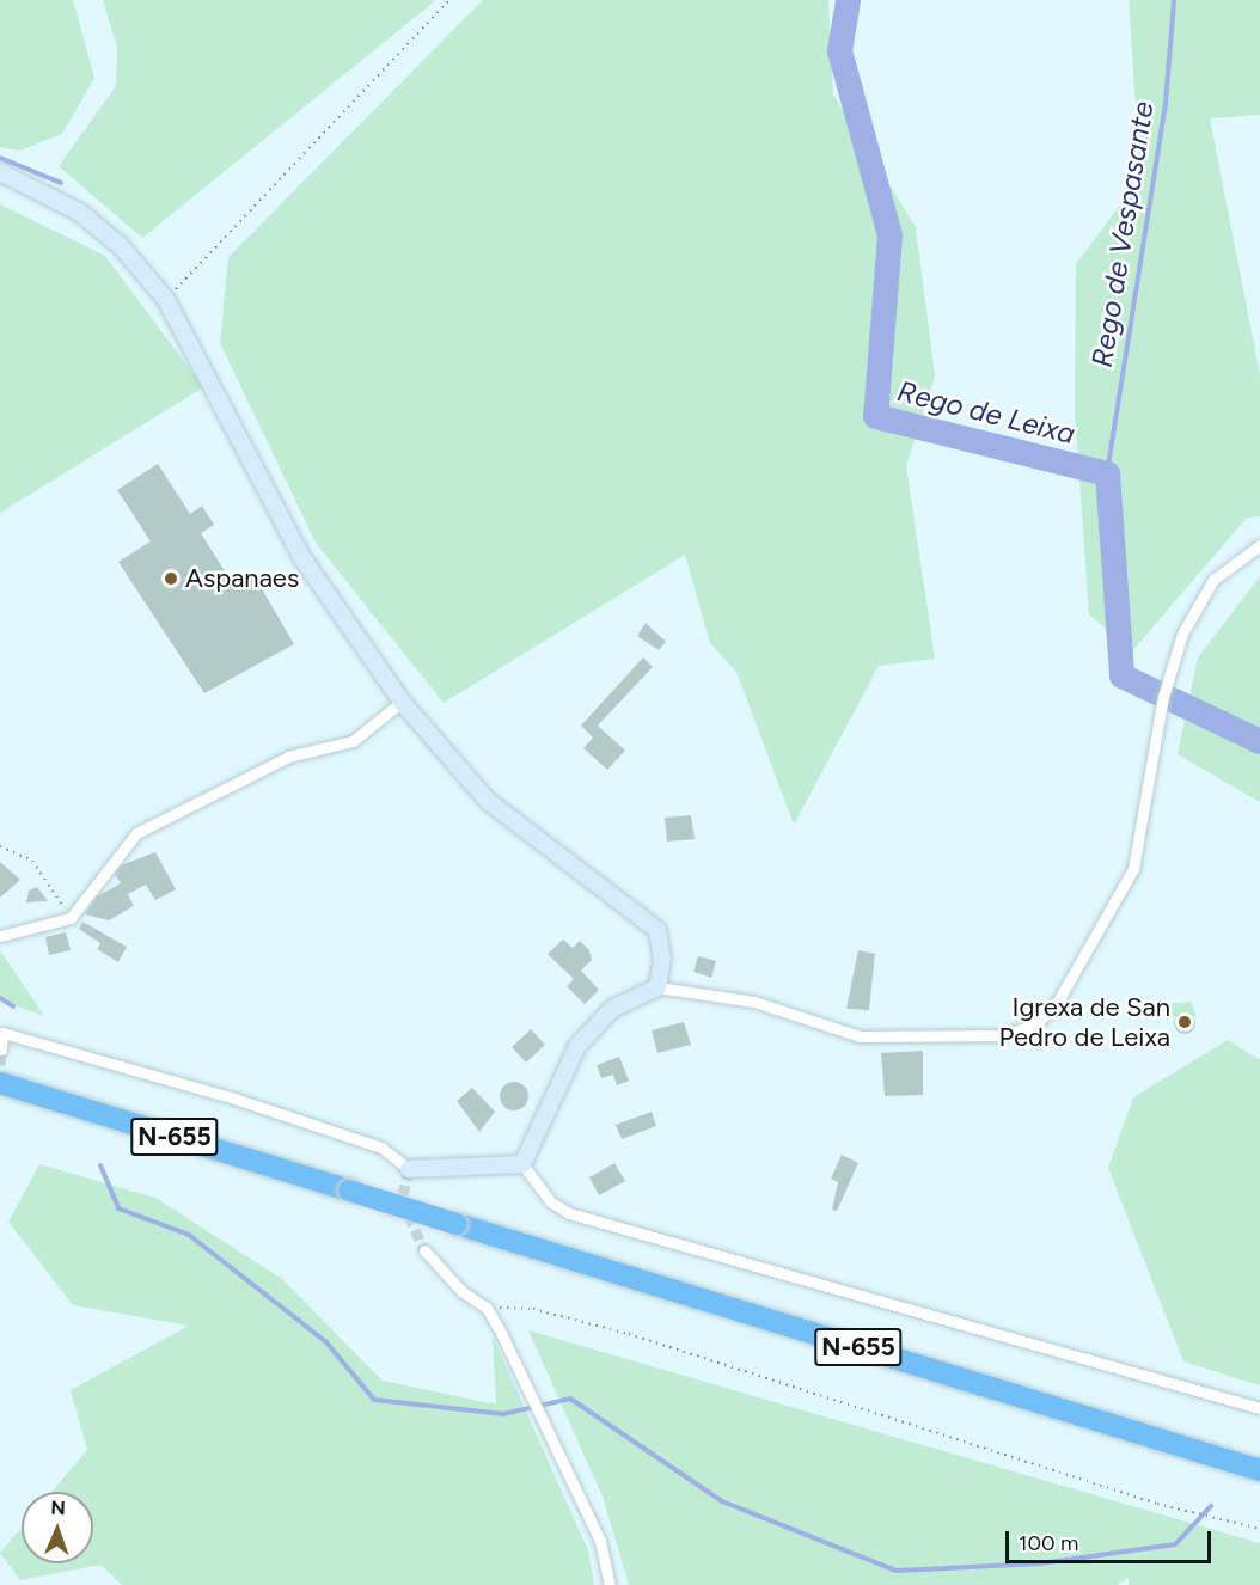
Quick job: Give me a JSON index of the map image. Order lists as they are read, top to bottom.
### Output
{
  "streets": {
    "highway": ["N-655"]
  },
  "water": ["Rego de Vespasante", "Rego de Leixa"],
  "places": ["Aspanaes", "Igrexa de San Pedro de Leixa"],
  "scale_bar": "100 m",
  "north": "top"
}
